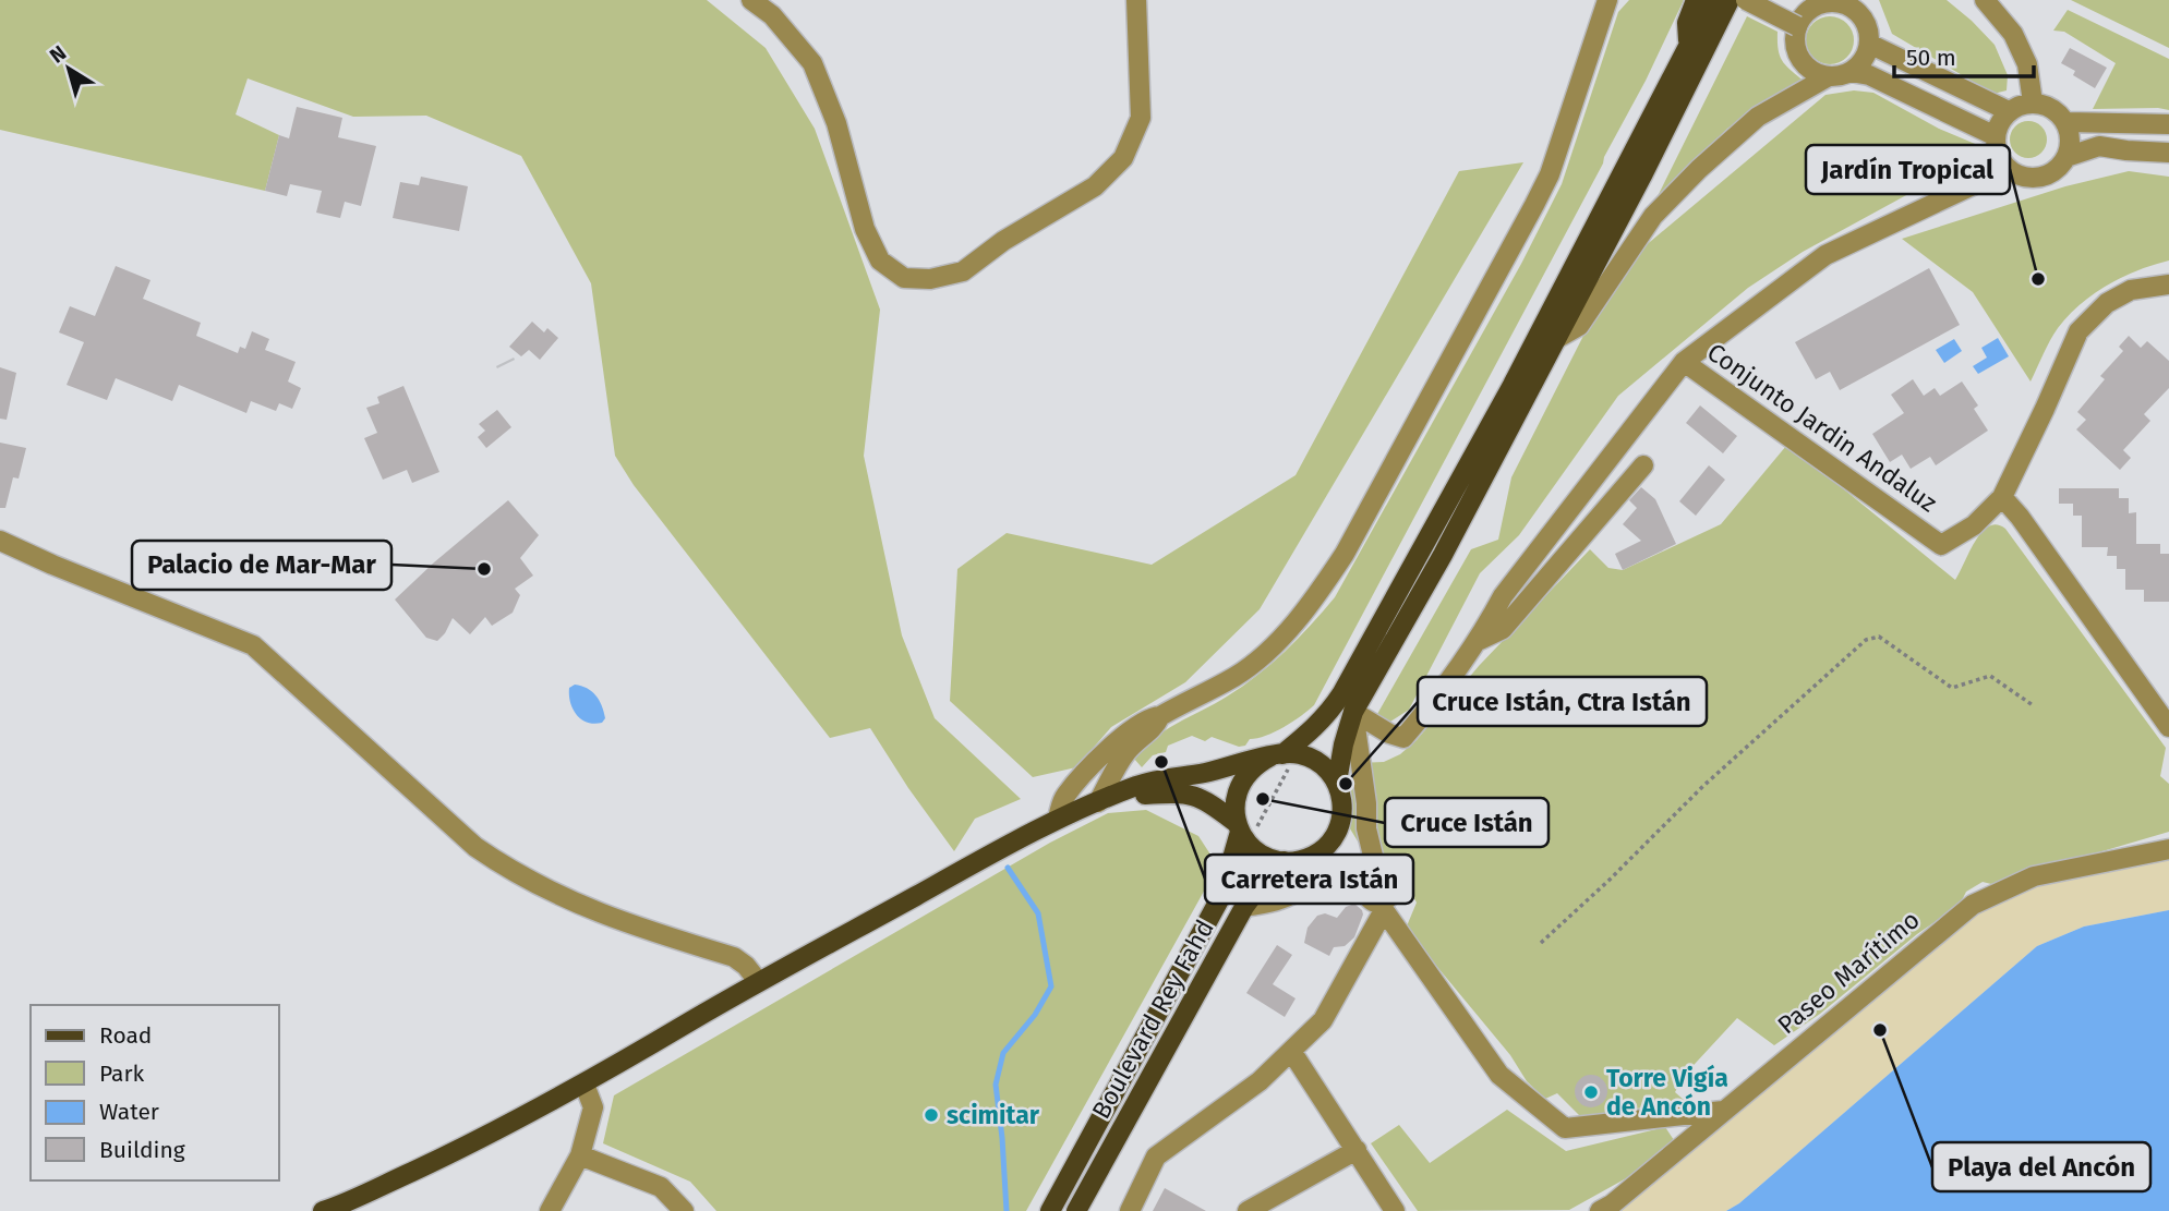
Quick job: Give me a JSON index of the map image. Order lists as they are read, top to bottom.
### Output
{
  "streets": {
    "main road": ["Boulevard Rey Fahd"],
    "street": ["Conjunto Jardin Andaluz", "Paseo Marítimo"]
  },
  "places": [
    "Jardín Tropical",
    "Palacio de Mar-Mar",
    "Carretera Istán",
    "Cruce Istán, Ctra Istán",
    "Cruce Istán",
    "Playa del Ancón",
    "Torre Vigía de Ancón",
    "scimitar"
  ],
  "legend": [
    "Road",
    "Park",
    "Water",
    "Building"
  ],
  "scale_bar": "50 m",
  "north": "top left"
}
